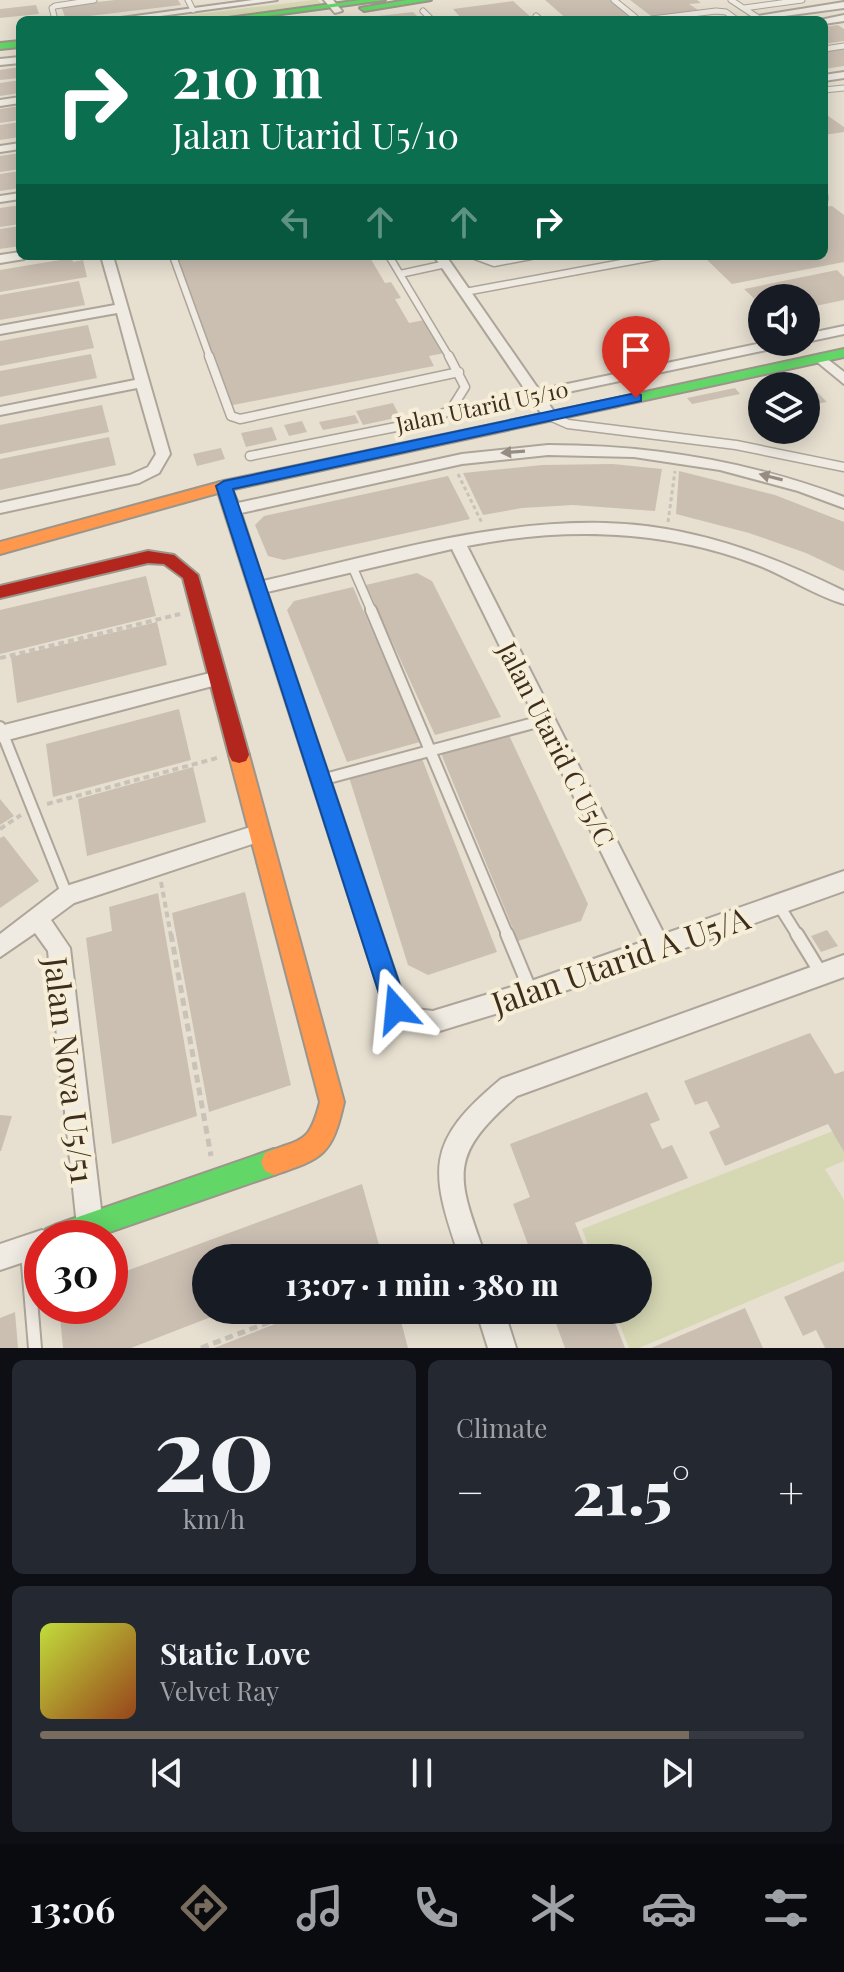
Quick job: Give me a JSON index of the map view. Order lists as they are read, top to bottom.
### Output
{
  "streets": {
    "street": [
      "Jalan Utarid U5/10",
      "Jalan Utarid C U5/C",
      "Jalan Utarid A U5/A",
      "Jalan Nova U5/51"
    ]
  },
  "crossings": [
    ["Jalan Utarid C U5/C", "Jalan Utarid A U5/A"]
  ],
  "page": {
    "turn": ["210 m", "Jalan Utarid U5/10"],
    "limit": "30",
    "trip": "13:07 · 1 min · 380 m",
    "tile": [
      ["20", "km/h"],
      "Climate"
    ],
    "heat": ["−", "21.5°", "+"],
    "song": ["Static Love", "Velvet Ray"],
    "tabs": "13:06"
  }
}
